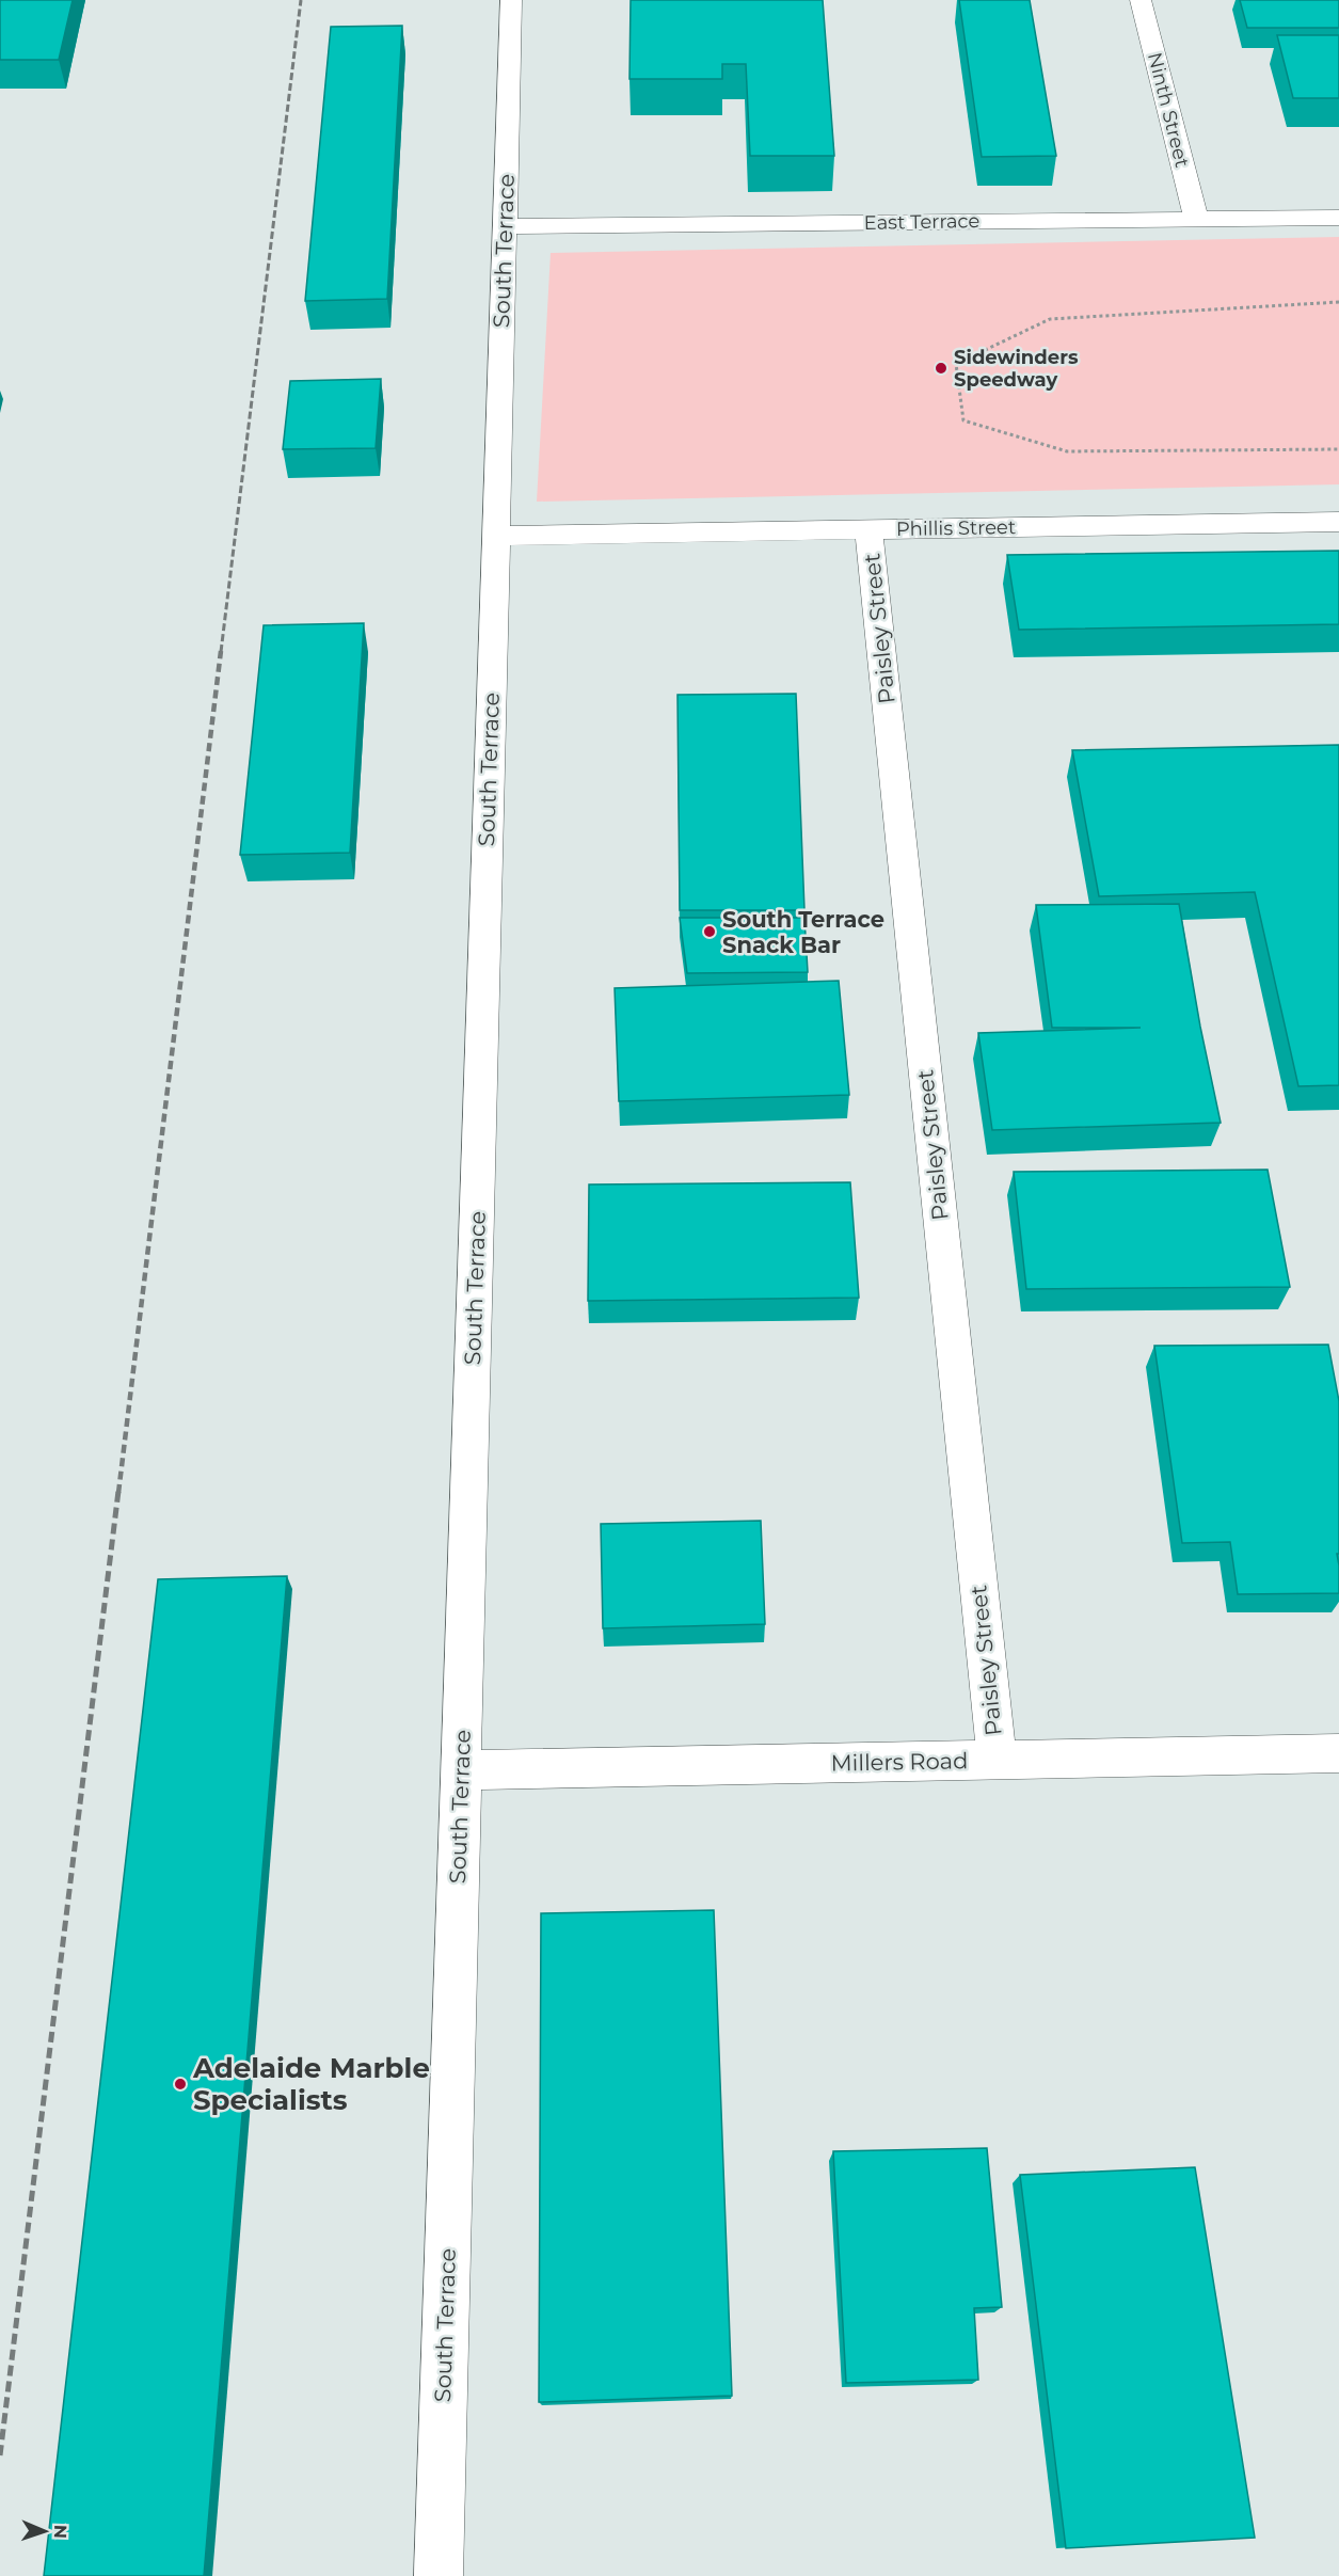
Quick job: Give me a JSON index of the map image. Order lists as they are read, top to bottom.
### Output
{
  "streets": {
    "street": [
      "Ninth Street",
      "East Terrace",
      "South Terrace",
      "Phillis Street",
      "Paisley Street",
      "Millers Road"
    ]
  },
  "crossings": [
    ["Ninth Street", "East Terrace"],
    ["East Terrace", "South Terrace"],
    ["South Terrace", "Phillis Street"],
    ["South Terrace", "Millers Road"],
    ["Phillis Street", "Paisley Street"],
    ["Paisley Street", "Millers Road"]
  ],
  "places": ["Sidewinders Speedway", "South Terrace Snack Bar", "Adelaide Marble Specialists"],
  "north": "right"
}
